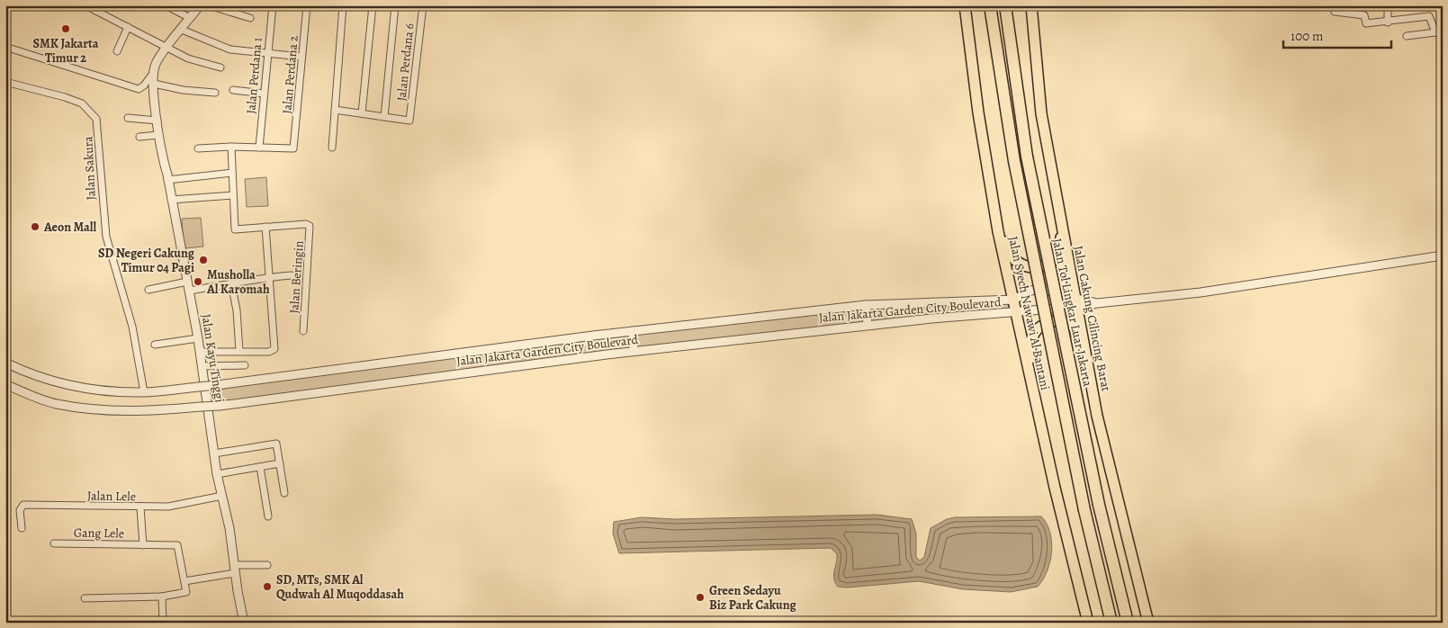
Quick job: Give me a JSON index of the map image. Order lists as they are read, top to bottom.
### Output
{
  "streets": {
    "highway": ["Jalan Tol Lingkar Luar Jakarta", "Jalan Syech Nawawi Al Bantani", "Jalan Cakung Cilincing Barat"],
    "street": [
      "Jalan Perdana 6",
      "Jalan Perdana 2",
      "Jalan Perdana 1",
      "Jalan Sakura",
      "Jalan Beringin",
      "Jalan Jakarta Garden City Boulevard",
      "Jalan Kayu Tinggi",
      "Jalan Lele",
      "Gang Lele"
    ]
  },
  "crossings": [
    ["Jalan Perdana 2", "Jalan Perdana 1"],
    ["Jalan Sakura", "Jalan Jakarta Garden City Boulevard"],
    ["Jalan Jakarta Garden City Boulevard", "Jalan Syech Nawawi Al Bantani"],
    ["Jalan Jakarta Garden City Boulevard", "Jalan Cakung Cilincing Barat"],
    ["Jalan Kayu Tinggi", "Jalan Lele"]
  ],
  "places": [
    "SMK Jakarta Timur 2",
    "Aeon Mall",
    "SD Negeri Cakung Timur 04 Pagi",
    "Musholla Al Karomah",
    "SD, MTs, SMK Al Qudwah Al Muqoddasah",
    "Green Sedayu Biz Park Cakung"
  ],
  "scale_bar": "100 m"
}
